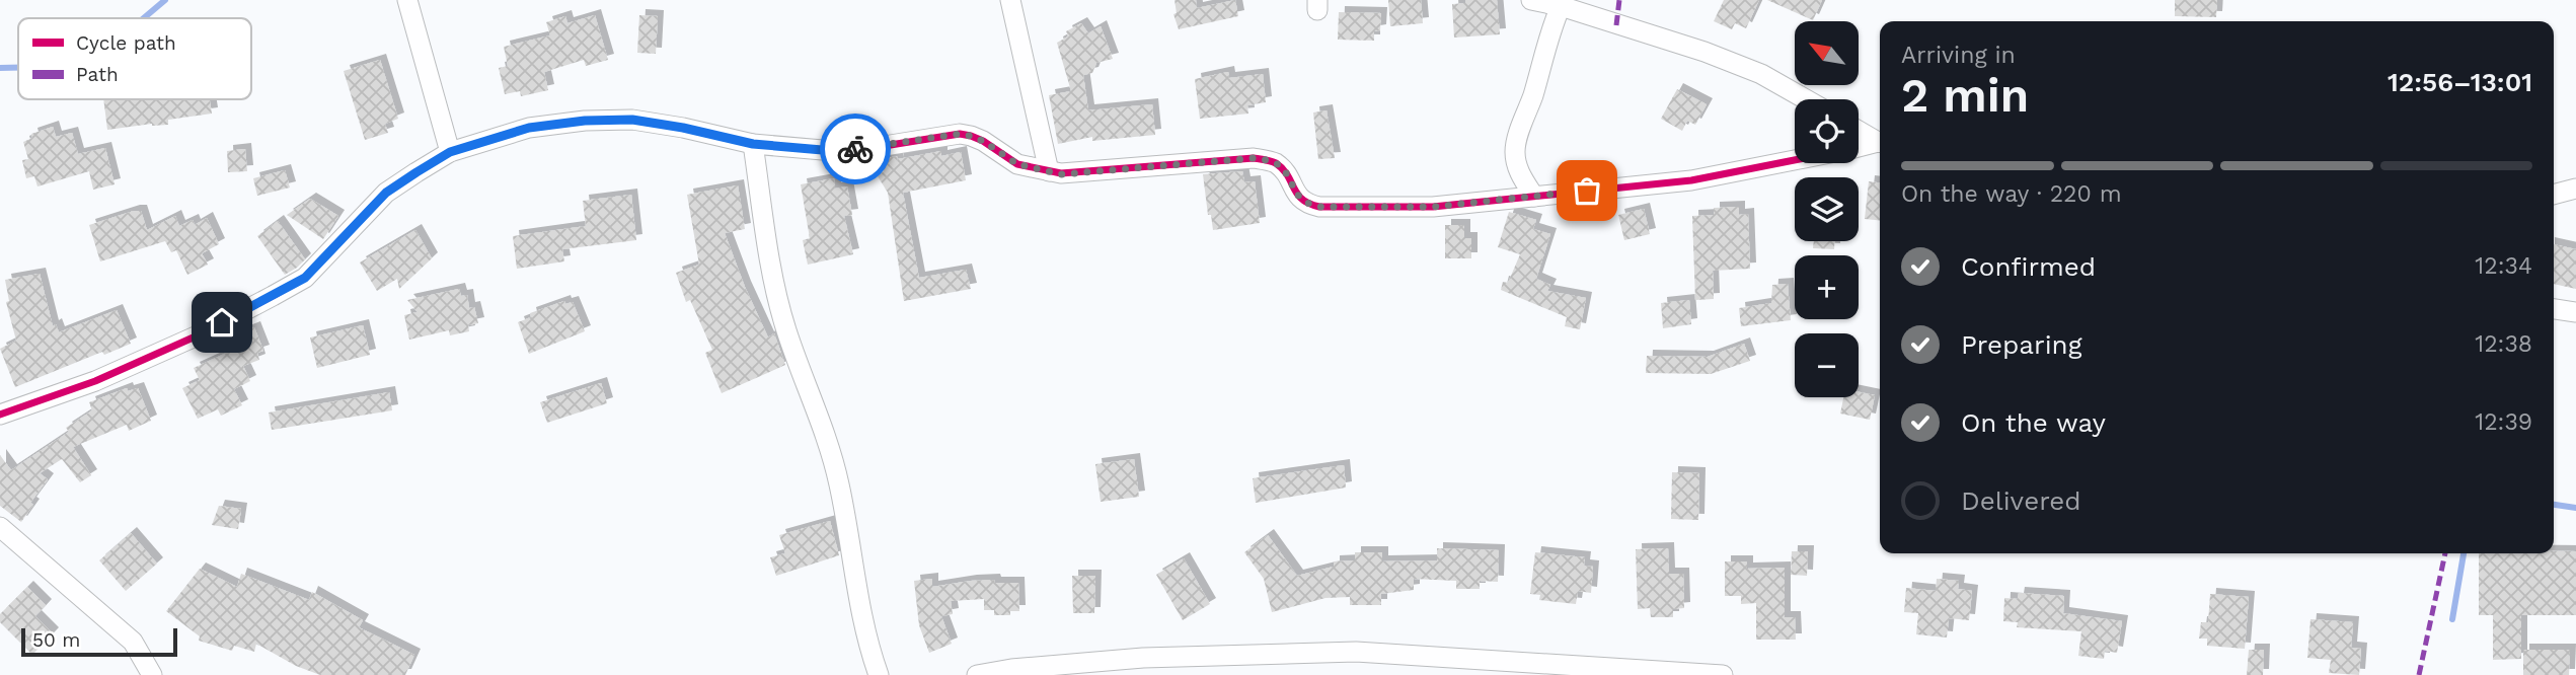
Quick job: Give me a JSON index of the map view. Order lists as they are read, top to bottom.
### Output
{
  "legend": ["Cycle path", "Path"],
  "scale_bar": "50 m",
  "north": "top left",
  "page": {
    "map_buttons": ["+", "−"],
    "heading": ["2 min", "Arriving in", "12:56–13:01"],
    "bar": "On the way · 220 m",
    "list": [
      ["Confirmed", "12:34"],
      ["Preparing", "12:38"],
      ["On the way", "12:39"],
      "Delivered"
    ],
    "scale": "50 m"
  }
}
